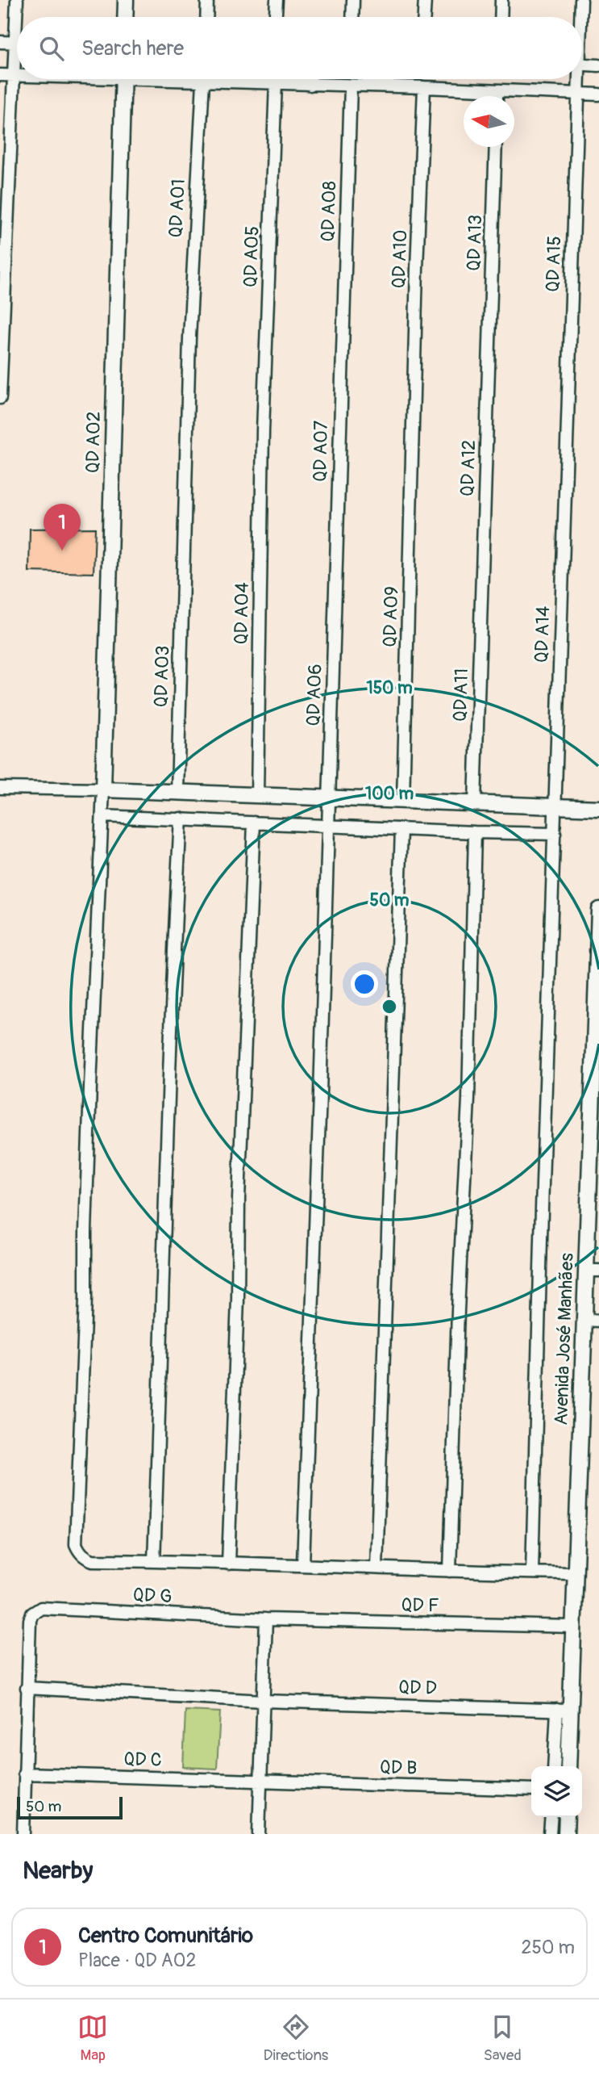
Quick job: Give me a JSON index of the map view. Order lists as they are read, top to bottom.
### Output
{
  "streets": {
    "street": [
      "QD A01",
      "QD A08",
      "QD A13",
      "QD A05",
      "QD A10",
      "QD A15",
      "QD A02",
      "QD A07",
      "QD A12",
      "QD A04",
      "QD A09",
      "QD A14",
      "QD A03",
      "QD A06",
      "QD A11",
      "Avenida José Manhães",
      "QD G",
      "QD F",
      "QD D",
      "QD C",
      "QD B"
    ]
  },
  "crossings": [
    ["QD A01", "QD A03"],
    ["QD A08", "QD A07"],
    ["QD A13", "QD A12"],
    ["QD A05", "QD A04"],
    ["QD A10", "QD A09"],
    ["QD A15", "QD A14"],
    ["QD A07", "QD A06"],
    ["QD A12", "QD A11"],
    ["Avenida José Manhães", "QD F"],
    ["Avenida José Manhães", "QD D"],
    ["QD G", "QD F"],
    ["QD C", "QD B"]
  ],
  "scale_bar": "50 m",
  "north": "left",
  "page": {
    "search": "Search here",
    "pins": "1",
    "scale": "50 m",
    "heading": "Nearby",
    "list": [
      {
        "mark": "1",
        "name": "Centro Comunitário",
        "note": "Place · QD A02",
        "value": "250 m"
      }
    ],
    "nav": ["Map", "Directions", "Saved"]
  },
  "rings": ["150 m", "100 m", "50 m"]
}
